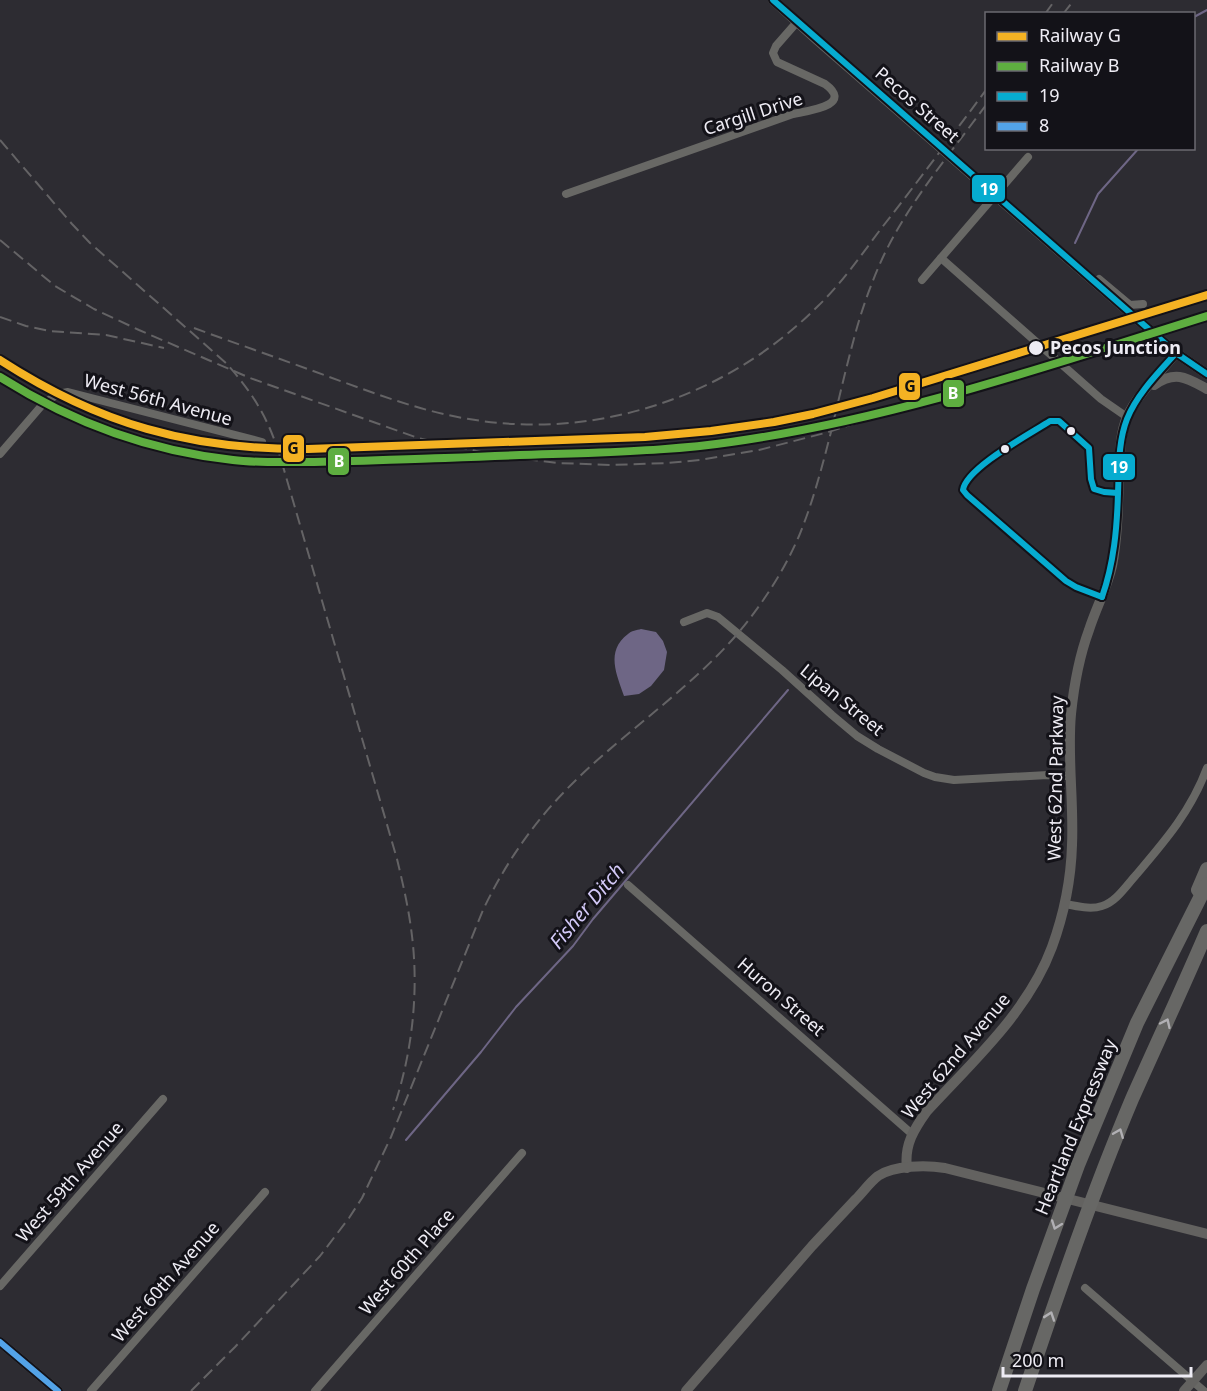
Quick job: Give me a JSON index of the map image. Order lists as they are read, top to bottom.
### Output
{
  "streets": {
    "highway": ["Heartland Expressway"],
    "street": [
      "Pecos Street",
      "Cargill Drive",
      "West 56th Avenue",
      "Lipan Street",
      "West 62nd Parkway",
      "Huron Street",
      "West 62nd Avenue",
      "West 59th Avenue",
      "West 60th Place",
      "West 60th Avenue"
    ]
  },
  "crossings": [
    ["Pecos Street", "Cargill Drive"],
    ["Pecos Street", "West 62nd Parkway"],
    ["Lipan Street", "West 62nd Parkway"],
    ["West 62nd Parkway", "West 62nd Avenue"],
    ["Huron Street", "West 62nd Avenue"]
  ],
  "water": ["Fisher Ditch"],
  "places": ["Pecos Junction"],
  "lines": [
    "transit line 19",
    "rail line G",
    "rail line B",
    "transit line 8"
  ],
  "legend": [
    "Railway G",
    "Railway B",
    "19",
    "8"
  ],
  "scale_bar": "200 m"
}
